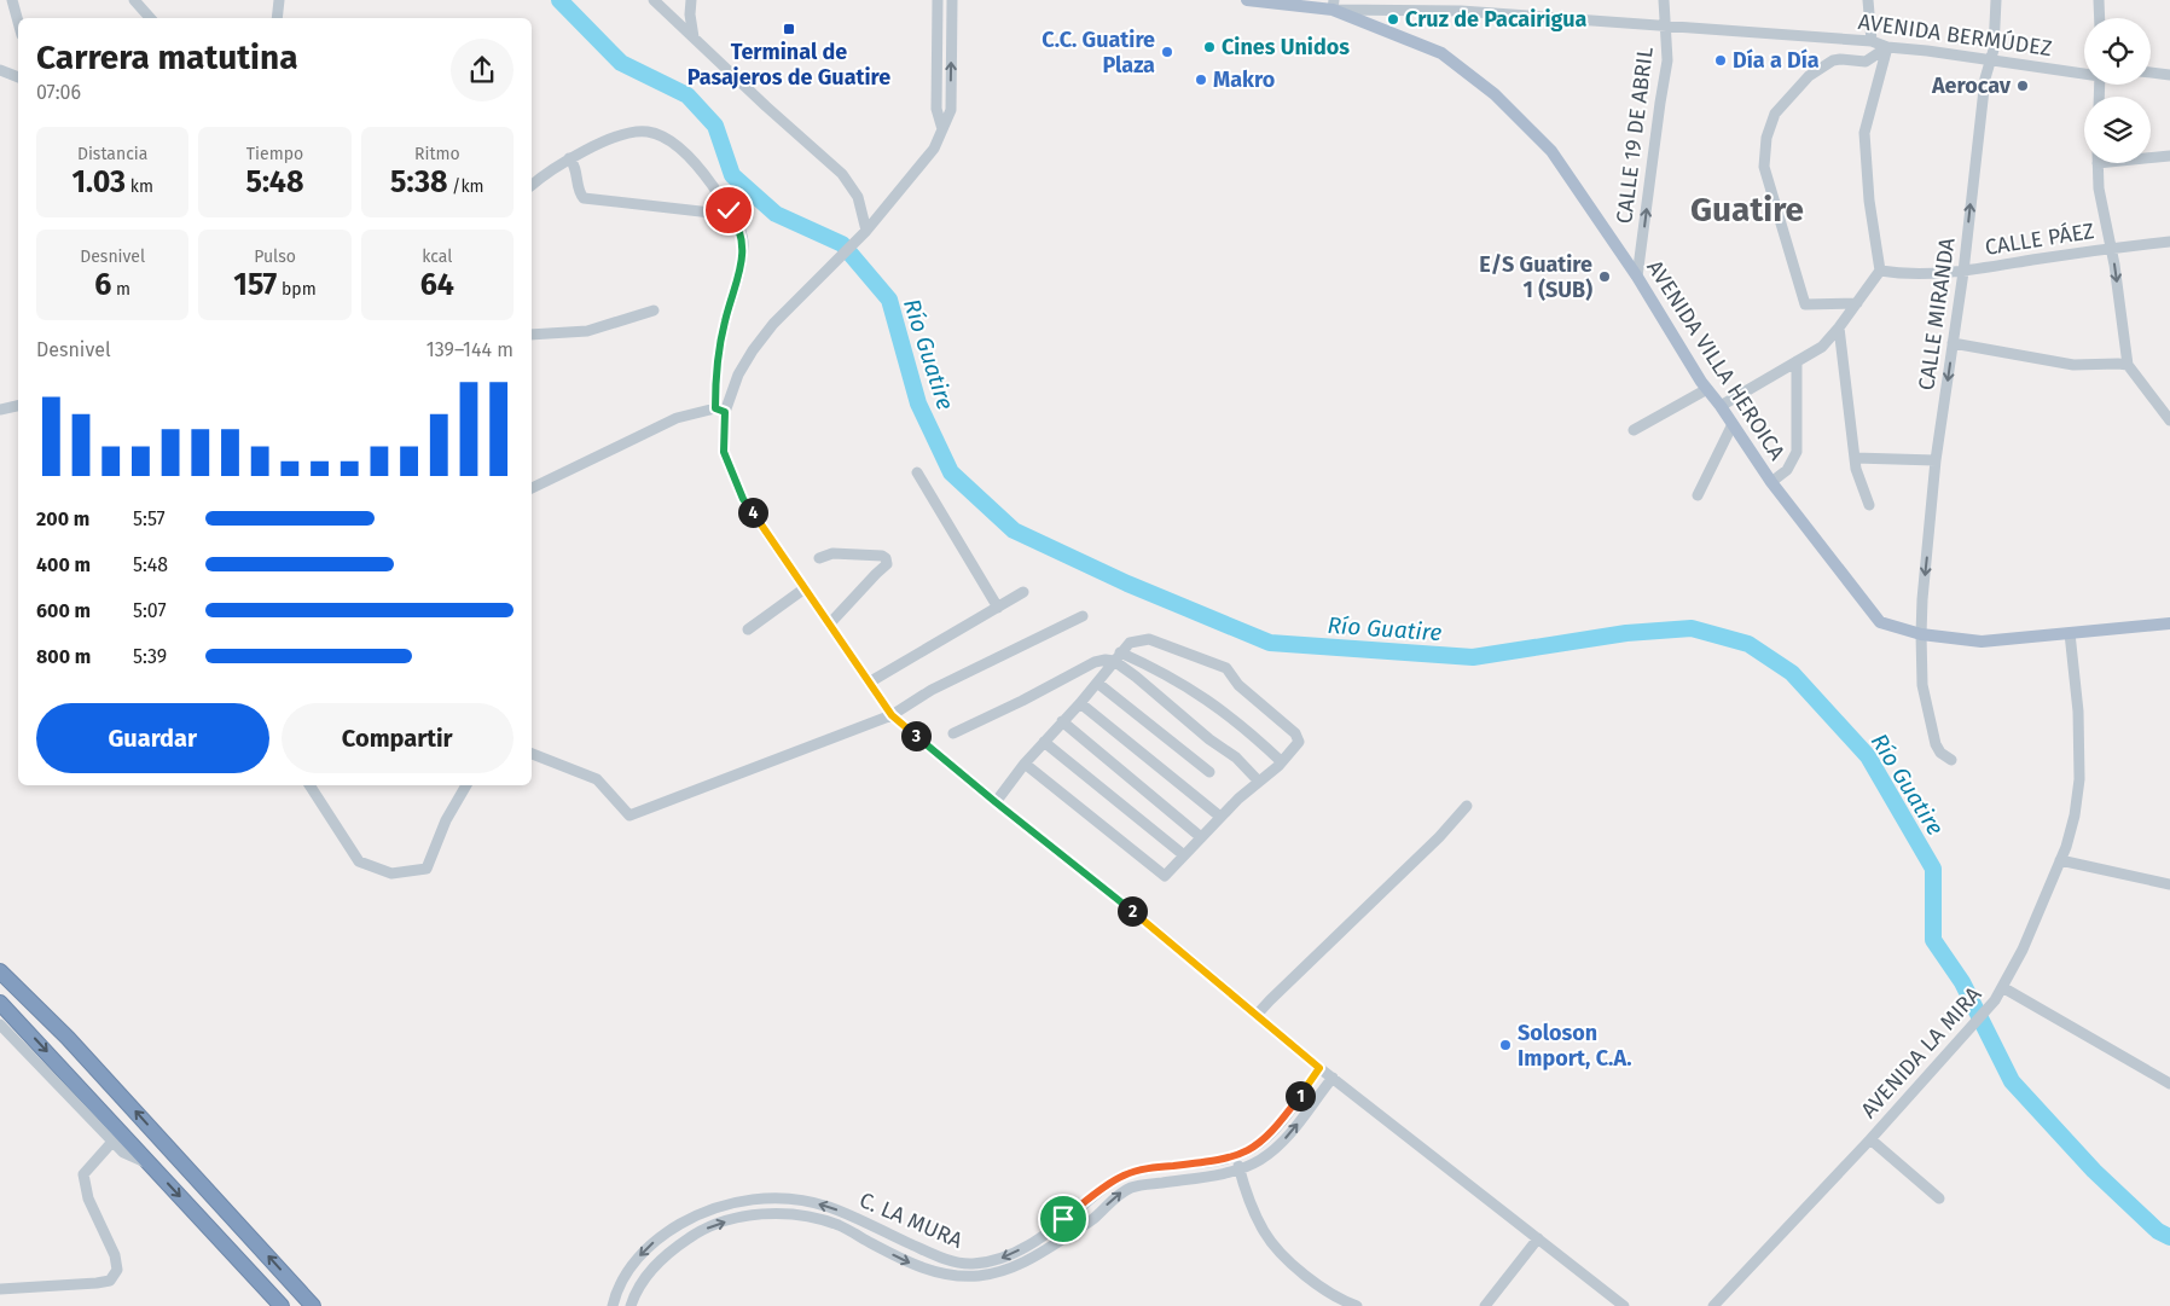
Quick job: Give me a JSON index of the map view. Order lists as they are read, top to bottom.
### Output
{
  "streets": {
    "main road": ["AVENIDA VILLA HEROICA"],
    "street": [
      "AVENIDA BERMÚDEZ",
      "CALLE 19 DE ABRIL",
      "CALLE PÁEZ",
      "CALLE MIRANDA",
      "AVENIDA LA MIRA",
      "C. LA MURA"
    ]
  },
  "crossings": [
    ["AVENIDA BERMÚDEZ", "CALLE 19 DE ABRIL"],
    ["AVENIDA BERMÚDEZ", "CALLE MIRANDA"],
    ["AVENIDA BERMÚDEZ", "AVENIDA VILLA HEROICA"],
    ["CALLE 19 DE ABRIL", "AVENIDA VILLA HEROICA"],
    ["CALLE PÁEZ", "CALLE MIRANDA"],
    ["CALLE MIRANDA", "AVENIDA VILLA HEROICA"],
    ["AVENIDA VILLA HEROICA", "AVENIDA LA MIRA"]
  ],
  "one_way": ["CALLE 19 DE ABRIL"],
  "districts": ["Guatire"],
  "water": ["Río Guatire"],
  "places": {
    "other": [
      "Cruz de Pacairigua",
      "Cines Unidos",
      "C.C. Guatire Plaza",
      "Día a Día",
      "Makro",
      "Aerocav",
      "E/S Guatire 1 (SUB)",
      "Soloson Import, C.A."
    ],
    "transit": ["Terminal de Pasajeros de Guatire"]
  },
  "page": {
    "heading": ["Carrera matutina", "07:06"],
    "stats": [
      ["Distancia", "1.03 km"],
      ["Tiempo", "5:48"],
      ["Ritmo", "5:38 /km"],
      ["Desnivel", "6 m"],
      ["Pulso", "157 bpm"],
      ["kcal", "64"]
    ],
    "chart": ["Desnivel", "139–144 m"],
    "list": [
      {
        "name": "200 m",
        "note": "5:57"
      },
      {
        "name": "400 m",
        "note": "5:48"
      },
      {
        "name": "600 m",
        "note": "5:07"
      },
      {
        "name": "800 m",
        "note": "5:39"
      }
    ],
    "pins": [
      "4",
      "3",
      "2",
      "1"
    ],
    "buttons": ["Guardar", "Compartir"]
  }
}
